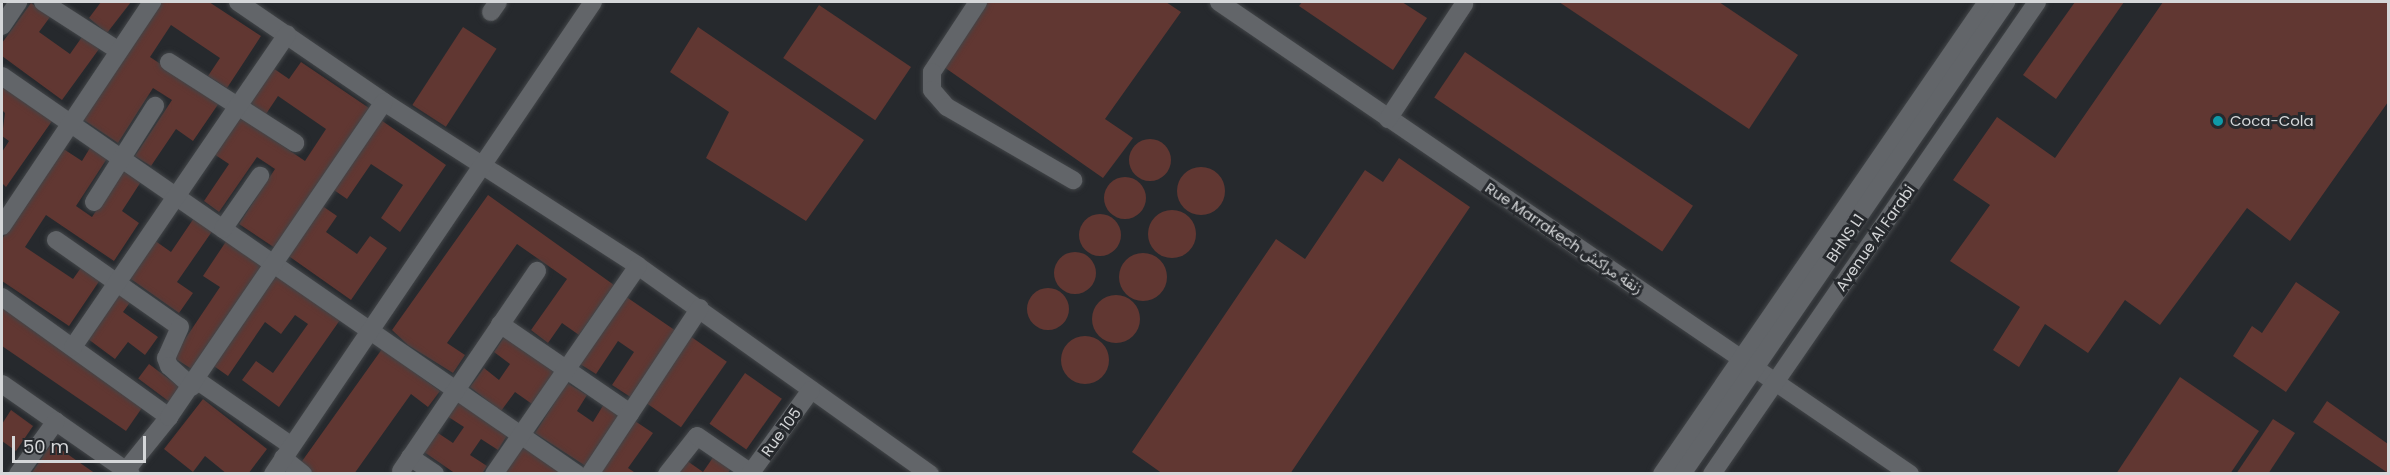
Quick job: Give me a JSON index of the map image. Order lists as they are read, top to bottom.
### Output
{
  "streets": {
    "street": [
      "Rue Marrakech زنقة مراكش",
      "BHNS L1",
      "Avenue Al Farabi",
      "Rue 105"
    ]
  },
  "crossings": [
    ["Rue Marrakech زنقة مراكش", "BHNS L1"],
    ["Rue Marrakech زنقة مراكش", "Avenue Al Farabi"]
  ],
  "places": ["Coca-Cola"],
  "scale_bar": "50 m"
}
